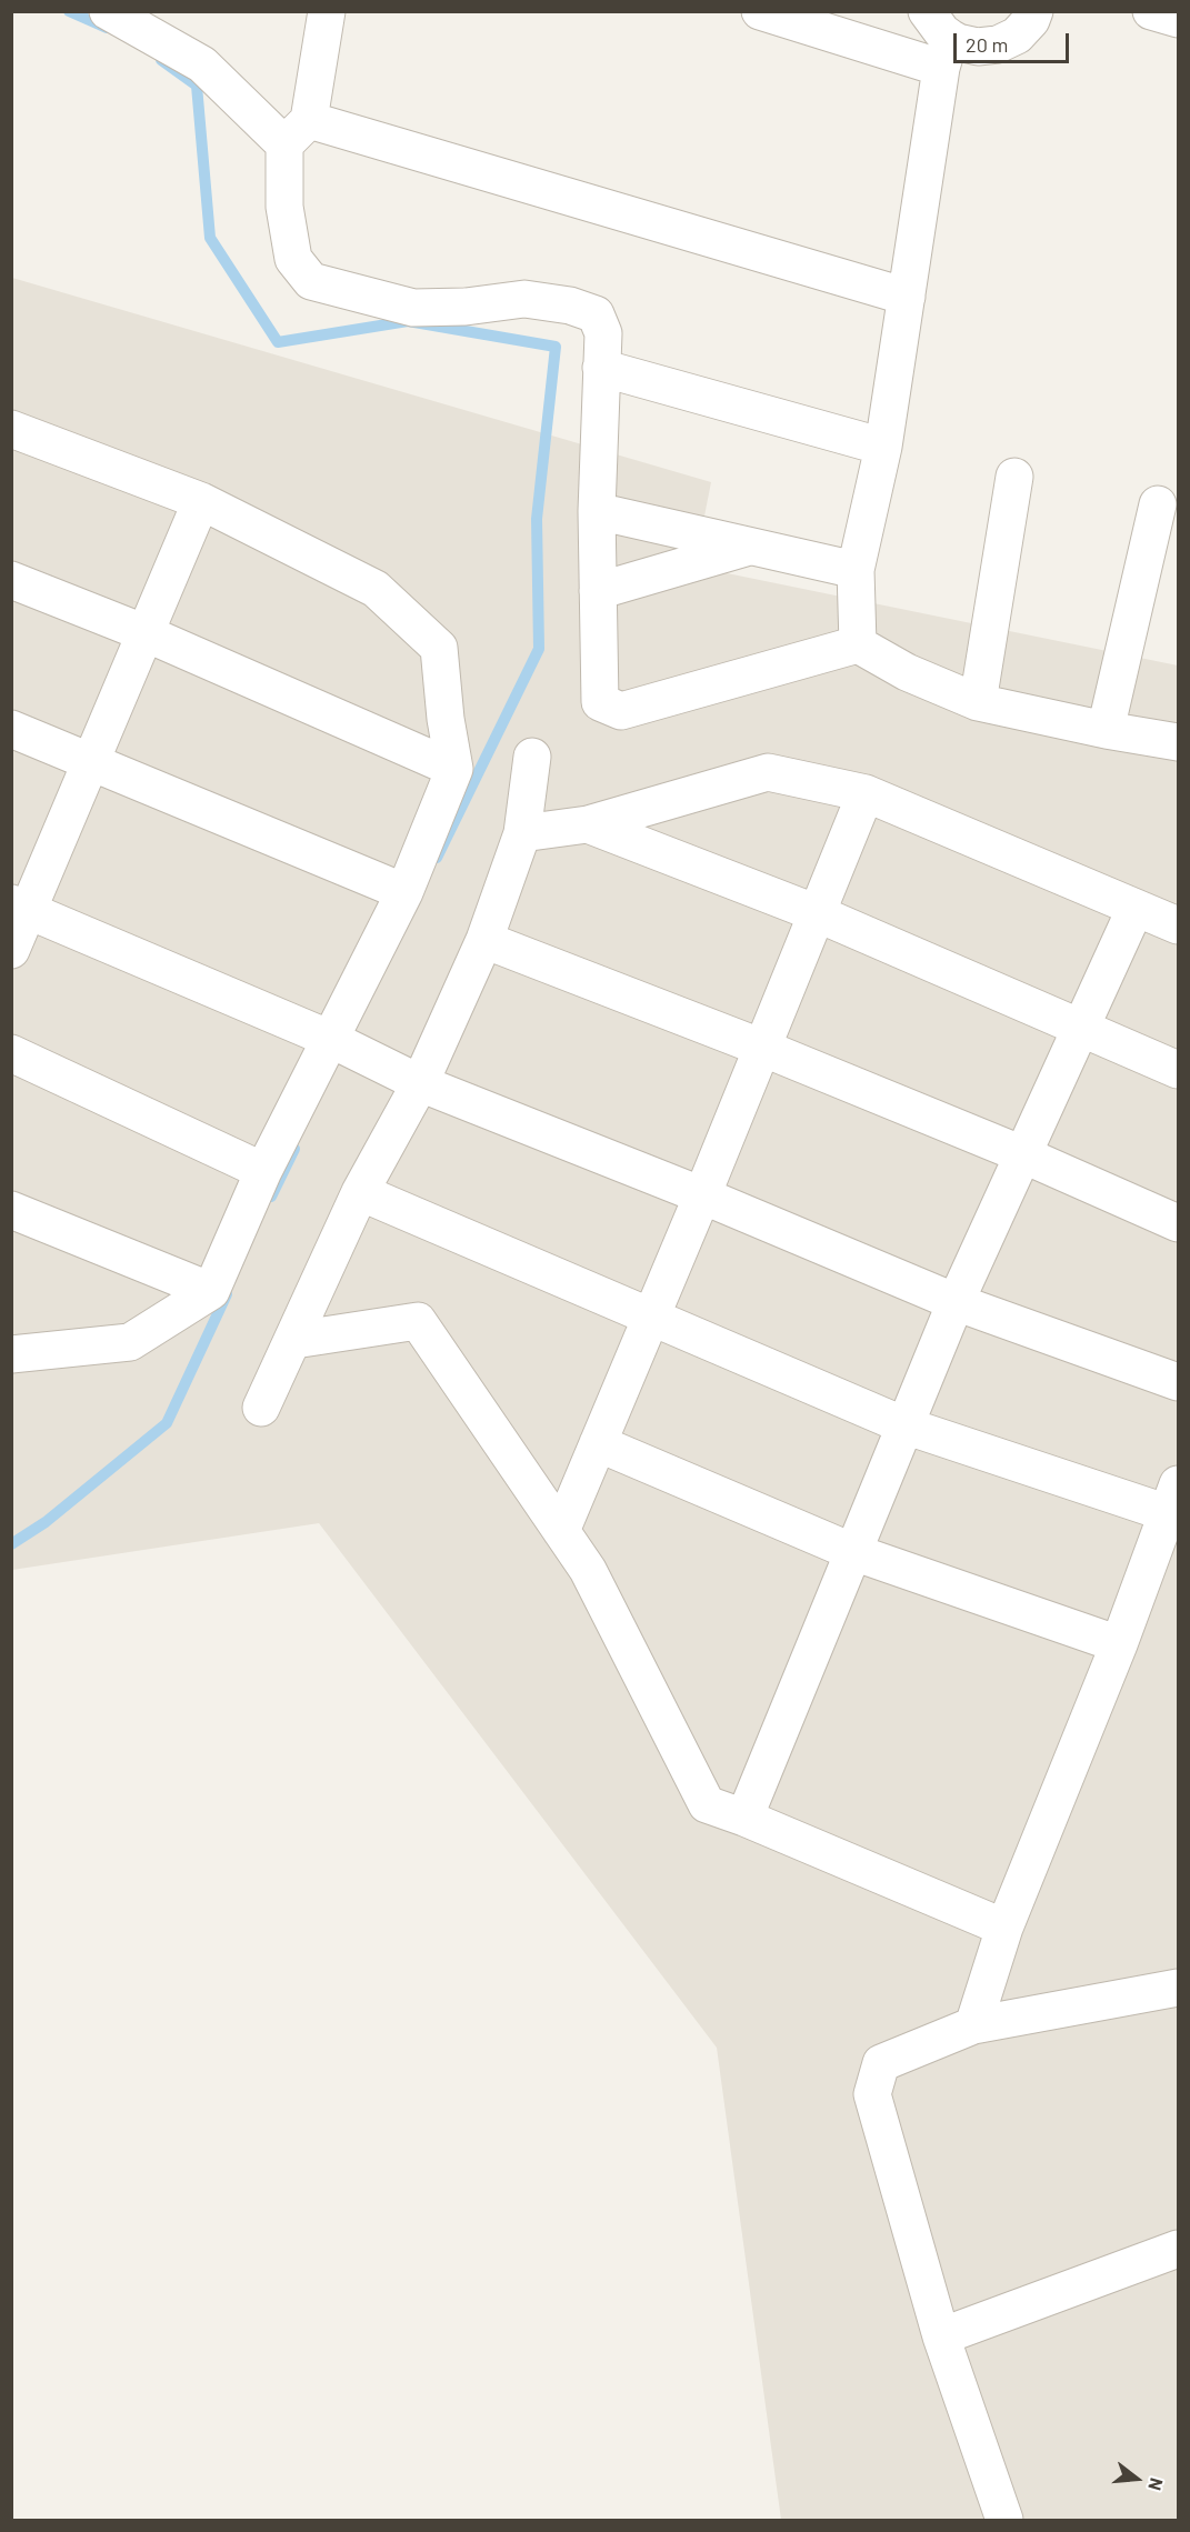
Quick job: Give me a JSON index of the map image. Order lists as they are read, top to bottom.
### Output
{
  "scale_bar": "20 m",
  "north": "right"
}
